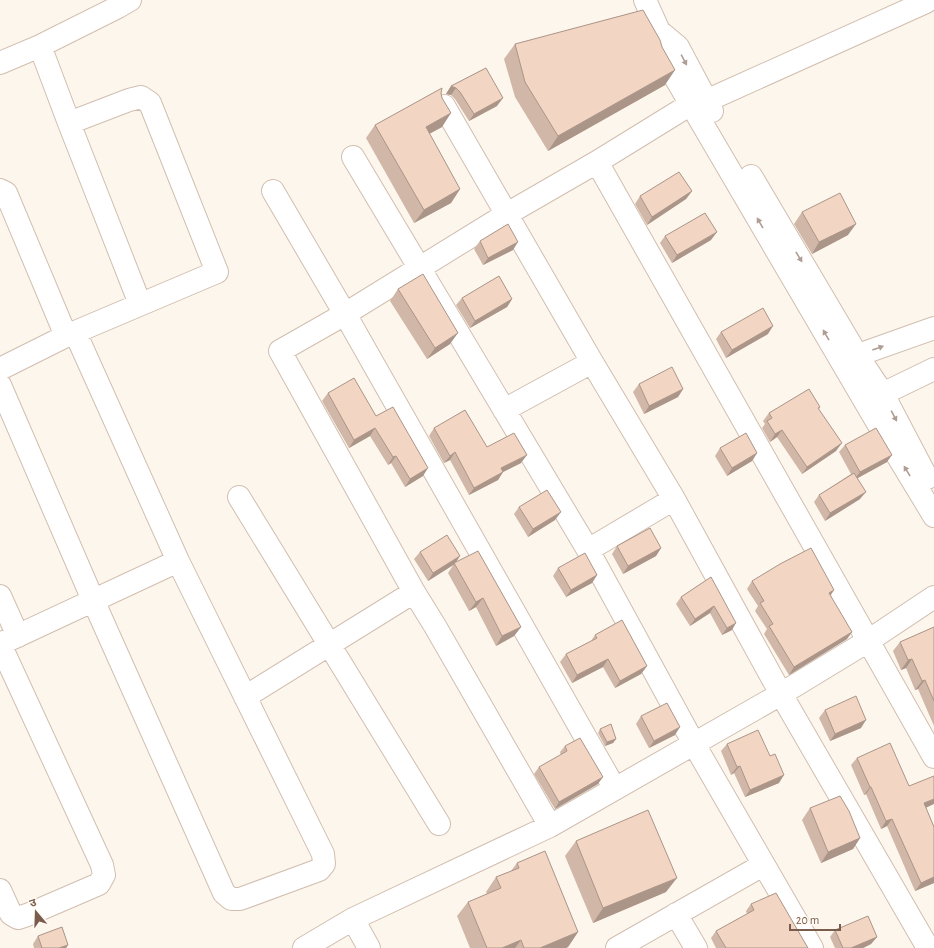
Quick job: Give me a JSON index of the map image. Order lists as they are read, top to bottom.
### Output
{
  "scale_bar": "20 m",
  "north": "top"
}
